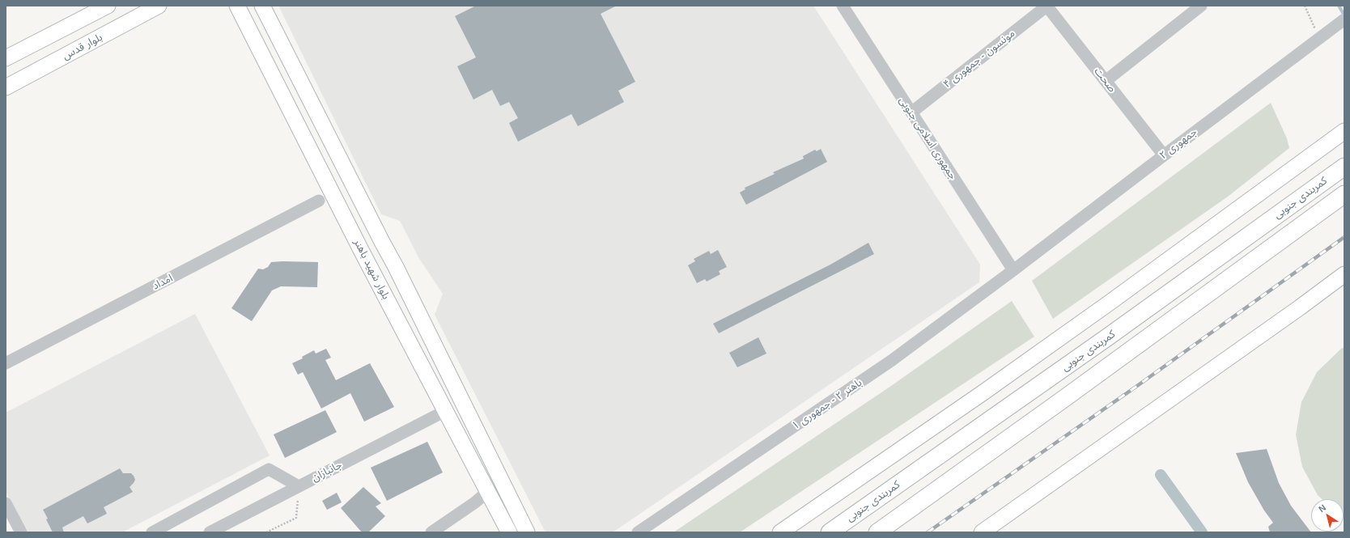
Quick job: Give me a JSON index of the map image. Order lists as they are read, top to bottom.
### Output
{
  "streets": {
    "highway": ["کمربندی جنوبی"],
    "main road": ["بلوار قدس", "بلوار شهید باهنر"],
    "street": [
      "مونسون - جمهوری ۴",
      "صحت",
      "جمهوری اسلامی جنوبی",
      "جمهوری ۲",
      "امداد",
      "باهنر ۲ - جمهوری ۱",
      "جانبازان"
    ]
  },
  "crossings": [
    ["مونسون - جمهوری ۴", "صحت"],
    ["مونسون - جمهوری ۴", "جمهوری اسلامی جنوبی"],
    ["صحت", "جمهوری ۲"],
    ["جمهوری اسلامی جنوبی", "جمهوری ۲"],
    ["جمهوری اسلامی جنوبی", "باهنر ۲ - جمهوری ۱"],
    ["جمهوری ۲", "باهنر ۲ - جمهوری ۱"],
    ["بلوار شهید باهنر", "جانبازان"]
  ],
  "north": "top left"
}
